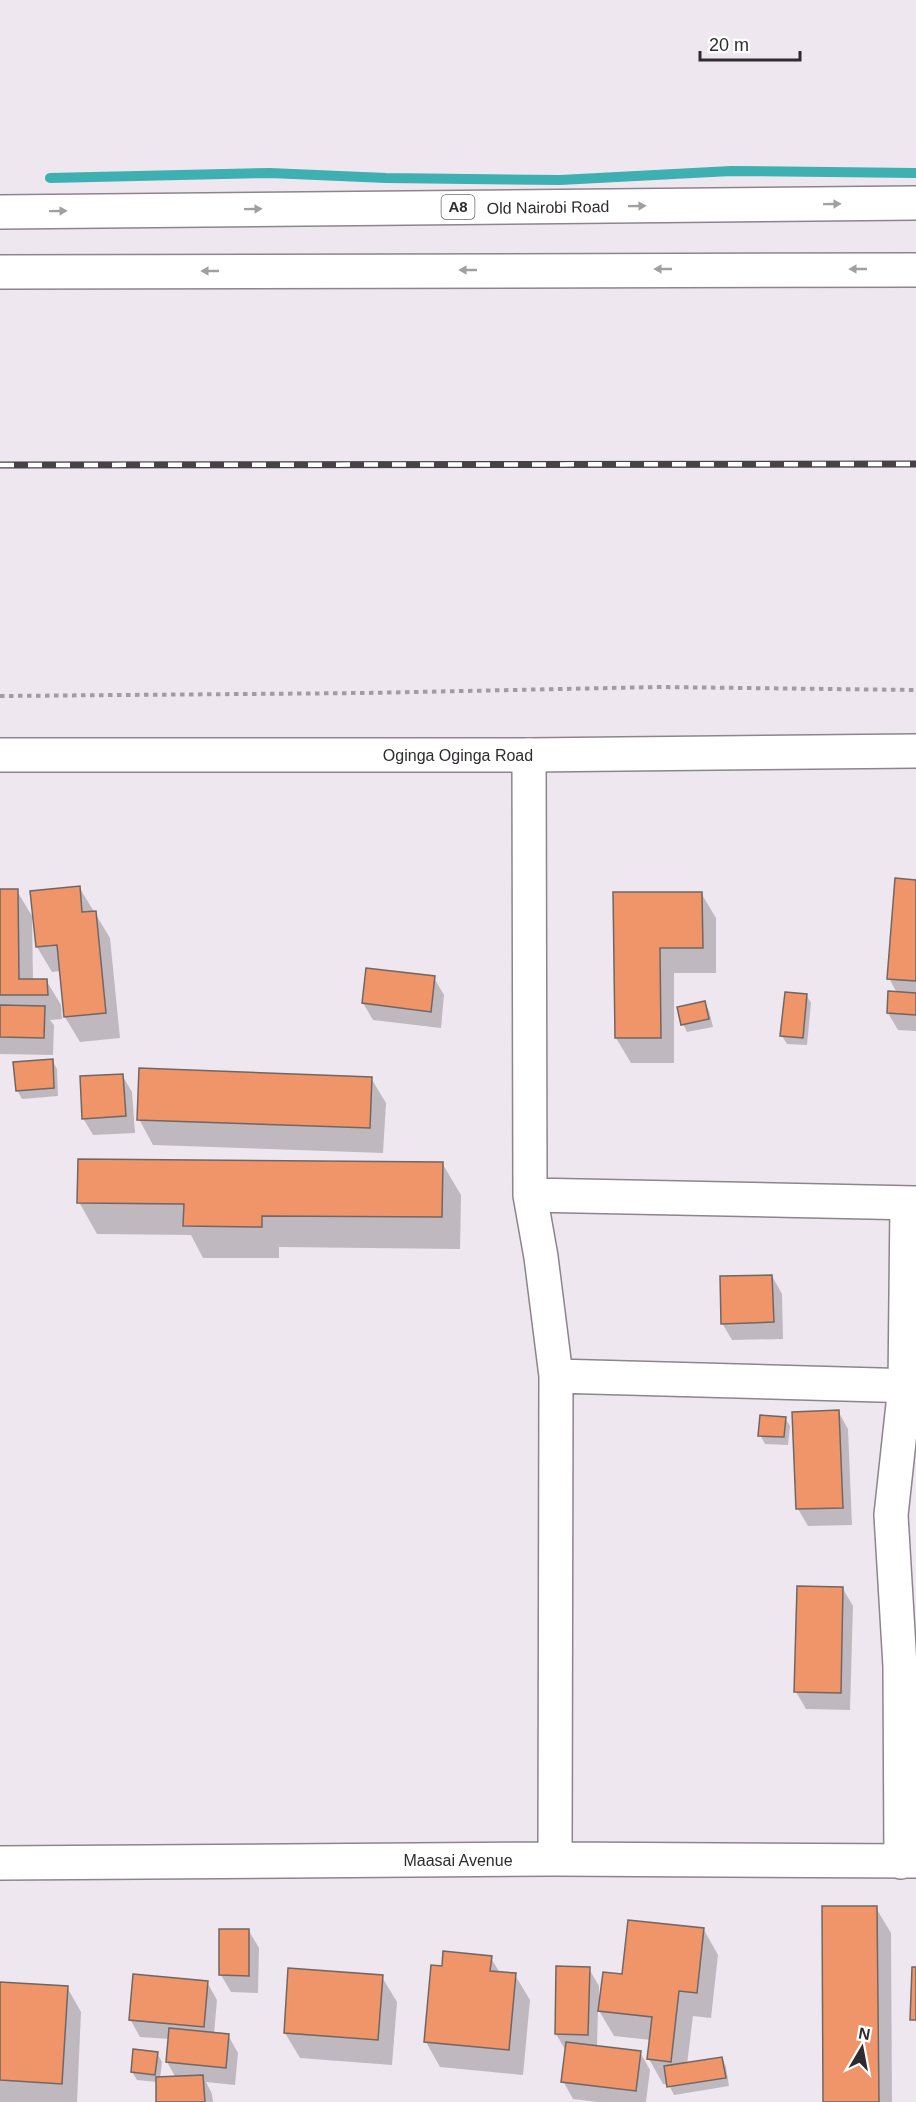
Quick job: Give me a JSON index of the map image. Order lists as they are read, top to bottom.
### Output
{
  "streets": {
    "main road": [
      "A8",
      "Old Nairobi Road",
      "Oginga Oginga Road",
      "Maasai Avenue"
    ]
  },
  "scale_bar": "20 m",
  "north": "top"
}
